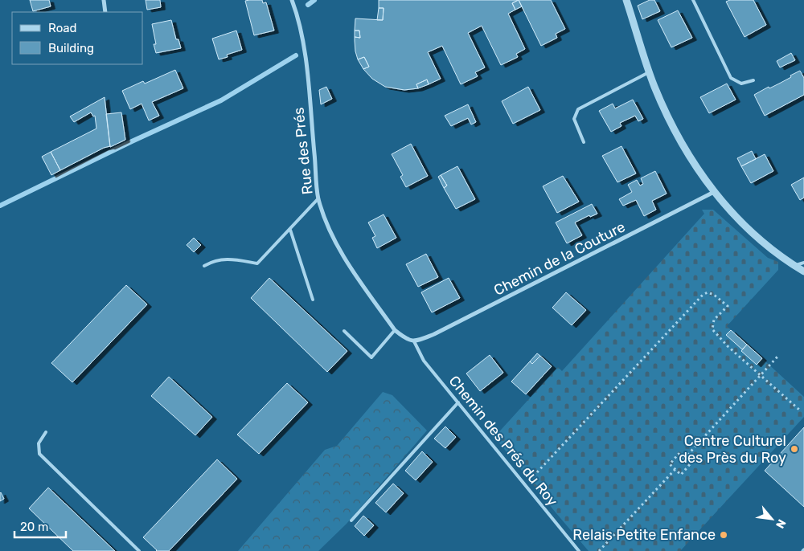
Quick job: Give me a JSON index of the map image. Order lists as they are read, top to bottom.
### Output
{
  "streets": {
    "street": ["Rue des Prés", "Chemin de la Couture"],
    "lane": ["Chemin des Prés du Roy"]
  },
  "crossings": [
    ["Rue des Prés", "Chemin de la Couture"],
    ["Rue des Prés", "Chemin des Prés du Roy"],
    ["Chemin de la Couture", "Chemin des Prés du Roy"]
  ],
  "places": ["Centre Culturel des Près du Roy", "Relais Petite Enfance"],
  "legend": ["Road", "Building"],
  "scale_bar": "20 m",
  "north": "bottom right"
}
